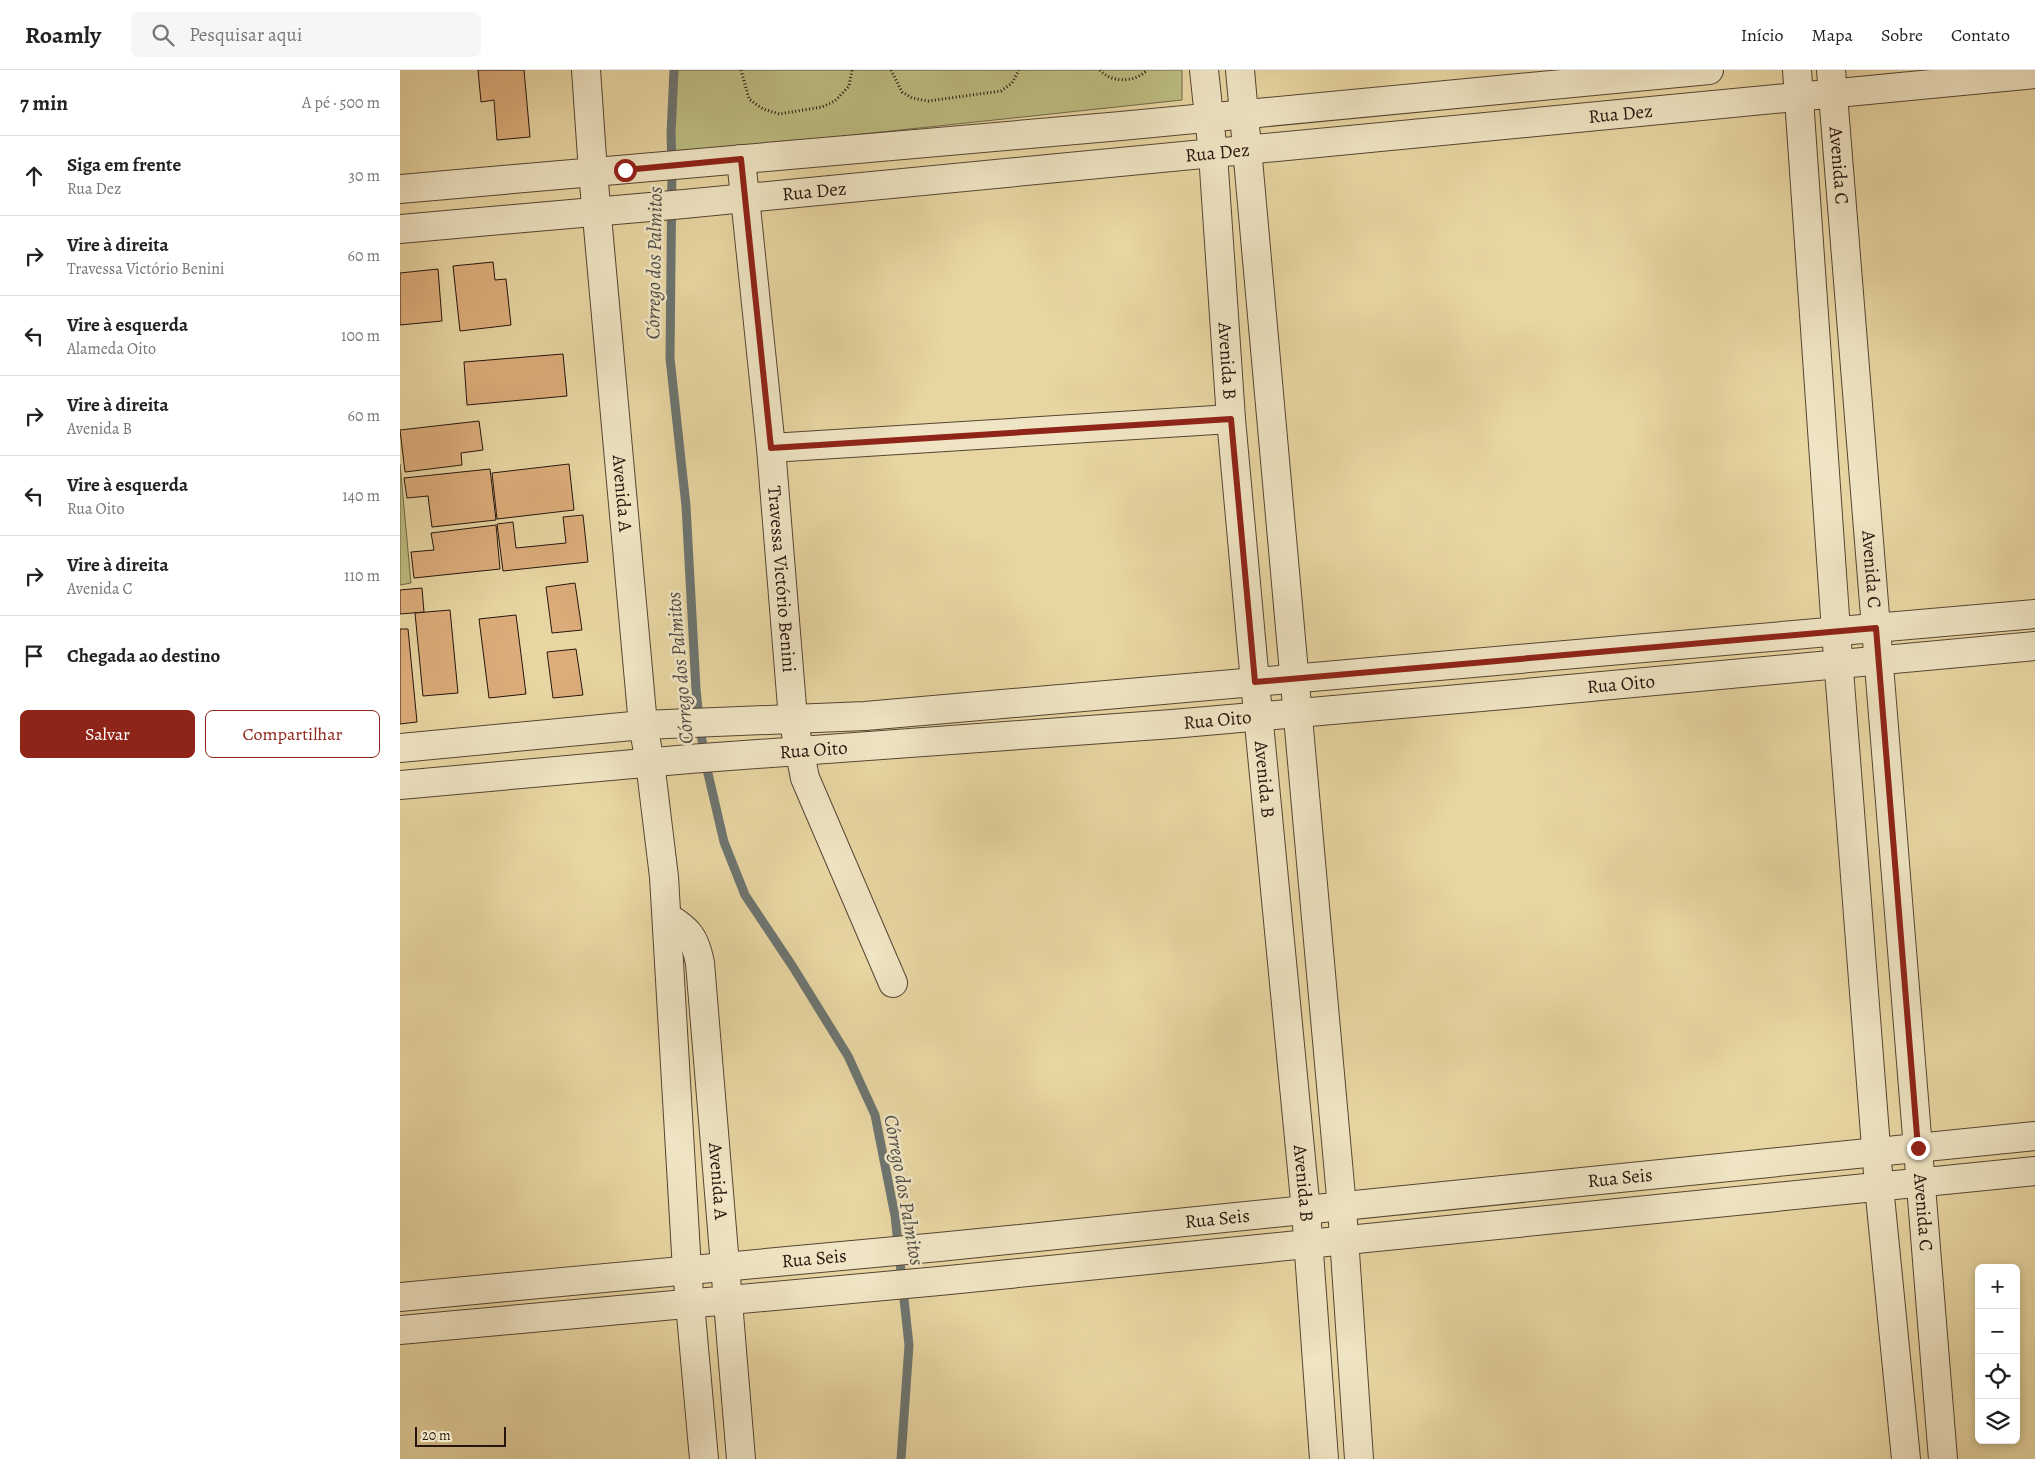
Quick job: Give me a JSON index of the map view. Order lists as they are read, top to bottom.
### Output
{
  "streets": {
    "street": [
      "Rua Dez",
      "Avenida C",
      "Avenida B",
      "Avenida A",
      "Travessa Victório Benini",
      "Rua Oito",
      "Rua Seis"
    ]
  },
  "crossings": [
    ["Rua Dez", "Avenida C"],
    ["Rua Dez", "Avenida B"],
    ["Rua Dez", "Avenida A"],
    ["Rua Dez", "Travessa Victório Benini"],
    ["Avenida C", "Rua Oito"],
    ["Avenida C", "Rua Seis"],
    ["Avenida B", "Rua Oito"],
    ["Avenida B", "Rua Seis"],
    ["Avenida A", "Rua Oito"],
    ["Avenida A", "Rua Seis"],
    ["Travessa Victório Benini", "Rua Oito"]
  ],
  "water": ["Córrego dos Palmitos"],
  "scale_bar": "20 m",
  "page": {
    "header": "Roamly",
    "search": "Pesquisar aqui",
    "nav": [
      "Início",
      "Mapa",
      "Sobre",
      "Contato"
    ],
    "heading": ["7 min", "A pé · 500 m"],
    "list": [
      ["Siga em frente", "Rua Dez", "30 m"],
      ["Vire à direita", "Travessa Victório Benini", "60 m"],
      ["Vire à esquerda", "Alameda Oito", "100 m"],
      ["Vire à direita", "Avenida B", "60 m"],
      ["Vire à esquerda", "Rua Oito", "140 m"],
      ["Vire à direita", "Avenida C", "110 m"],
      "Chegada ao destino"
    ],
    "buttons": ["Salvar", "Compartilhar"],
    "map_buttons": ["+", "−"],
    "scale": "20 m"
  }
}
